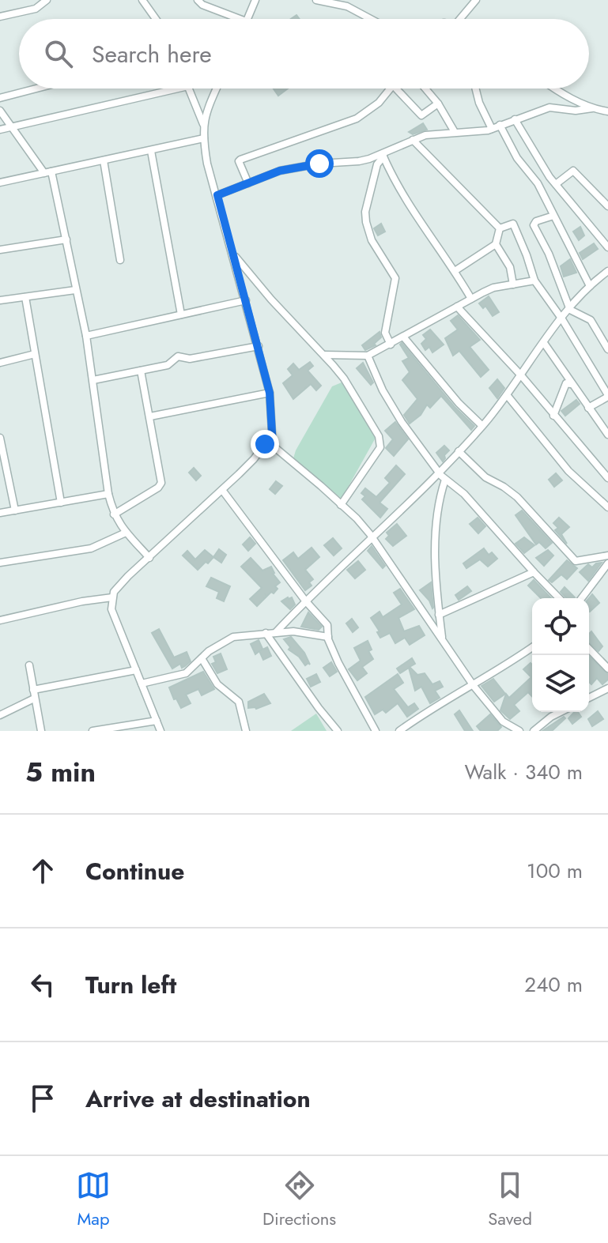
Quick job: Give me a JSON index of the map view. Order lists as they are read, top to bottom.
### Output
{
  "page": {
    "search": "Search here",
    "heading": ["5 min", "Walk · 340 m"],
    "list": [
      ["Continue", "100 m"],
      ["Turn left", "240 m"],
      "Arrive at destination"
    ],
    "nav": ["Map", "Directions", "Saved"]
  }
}
